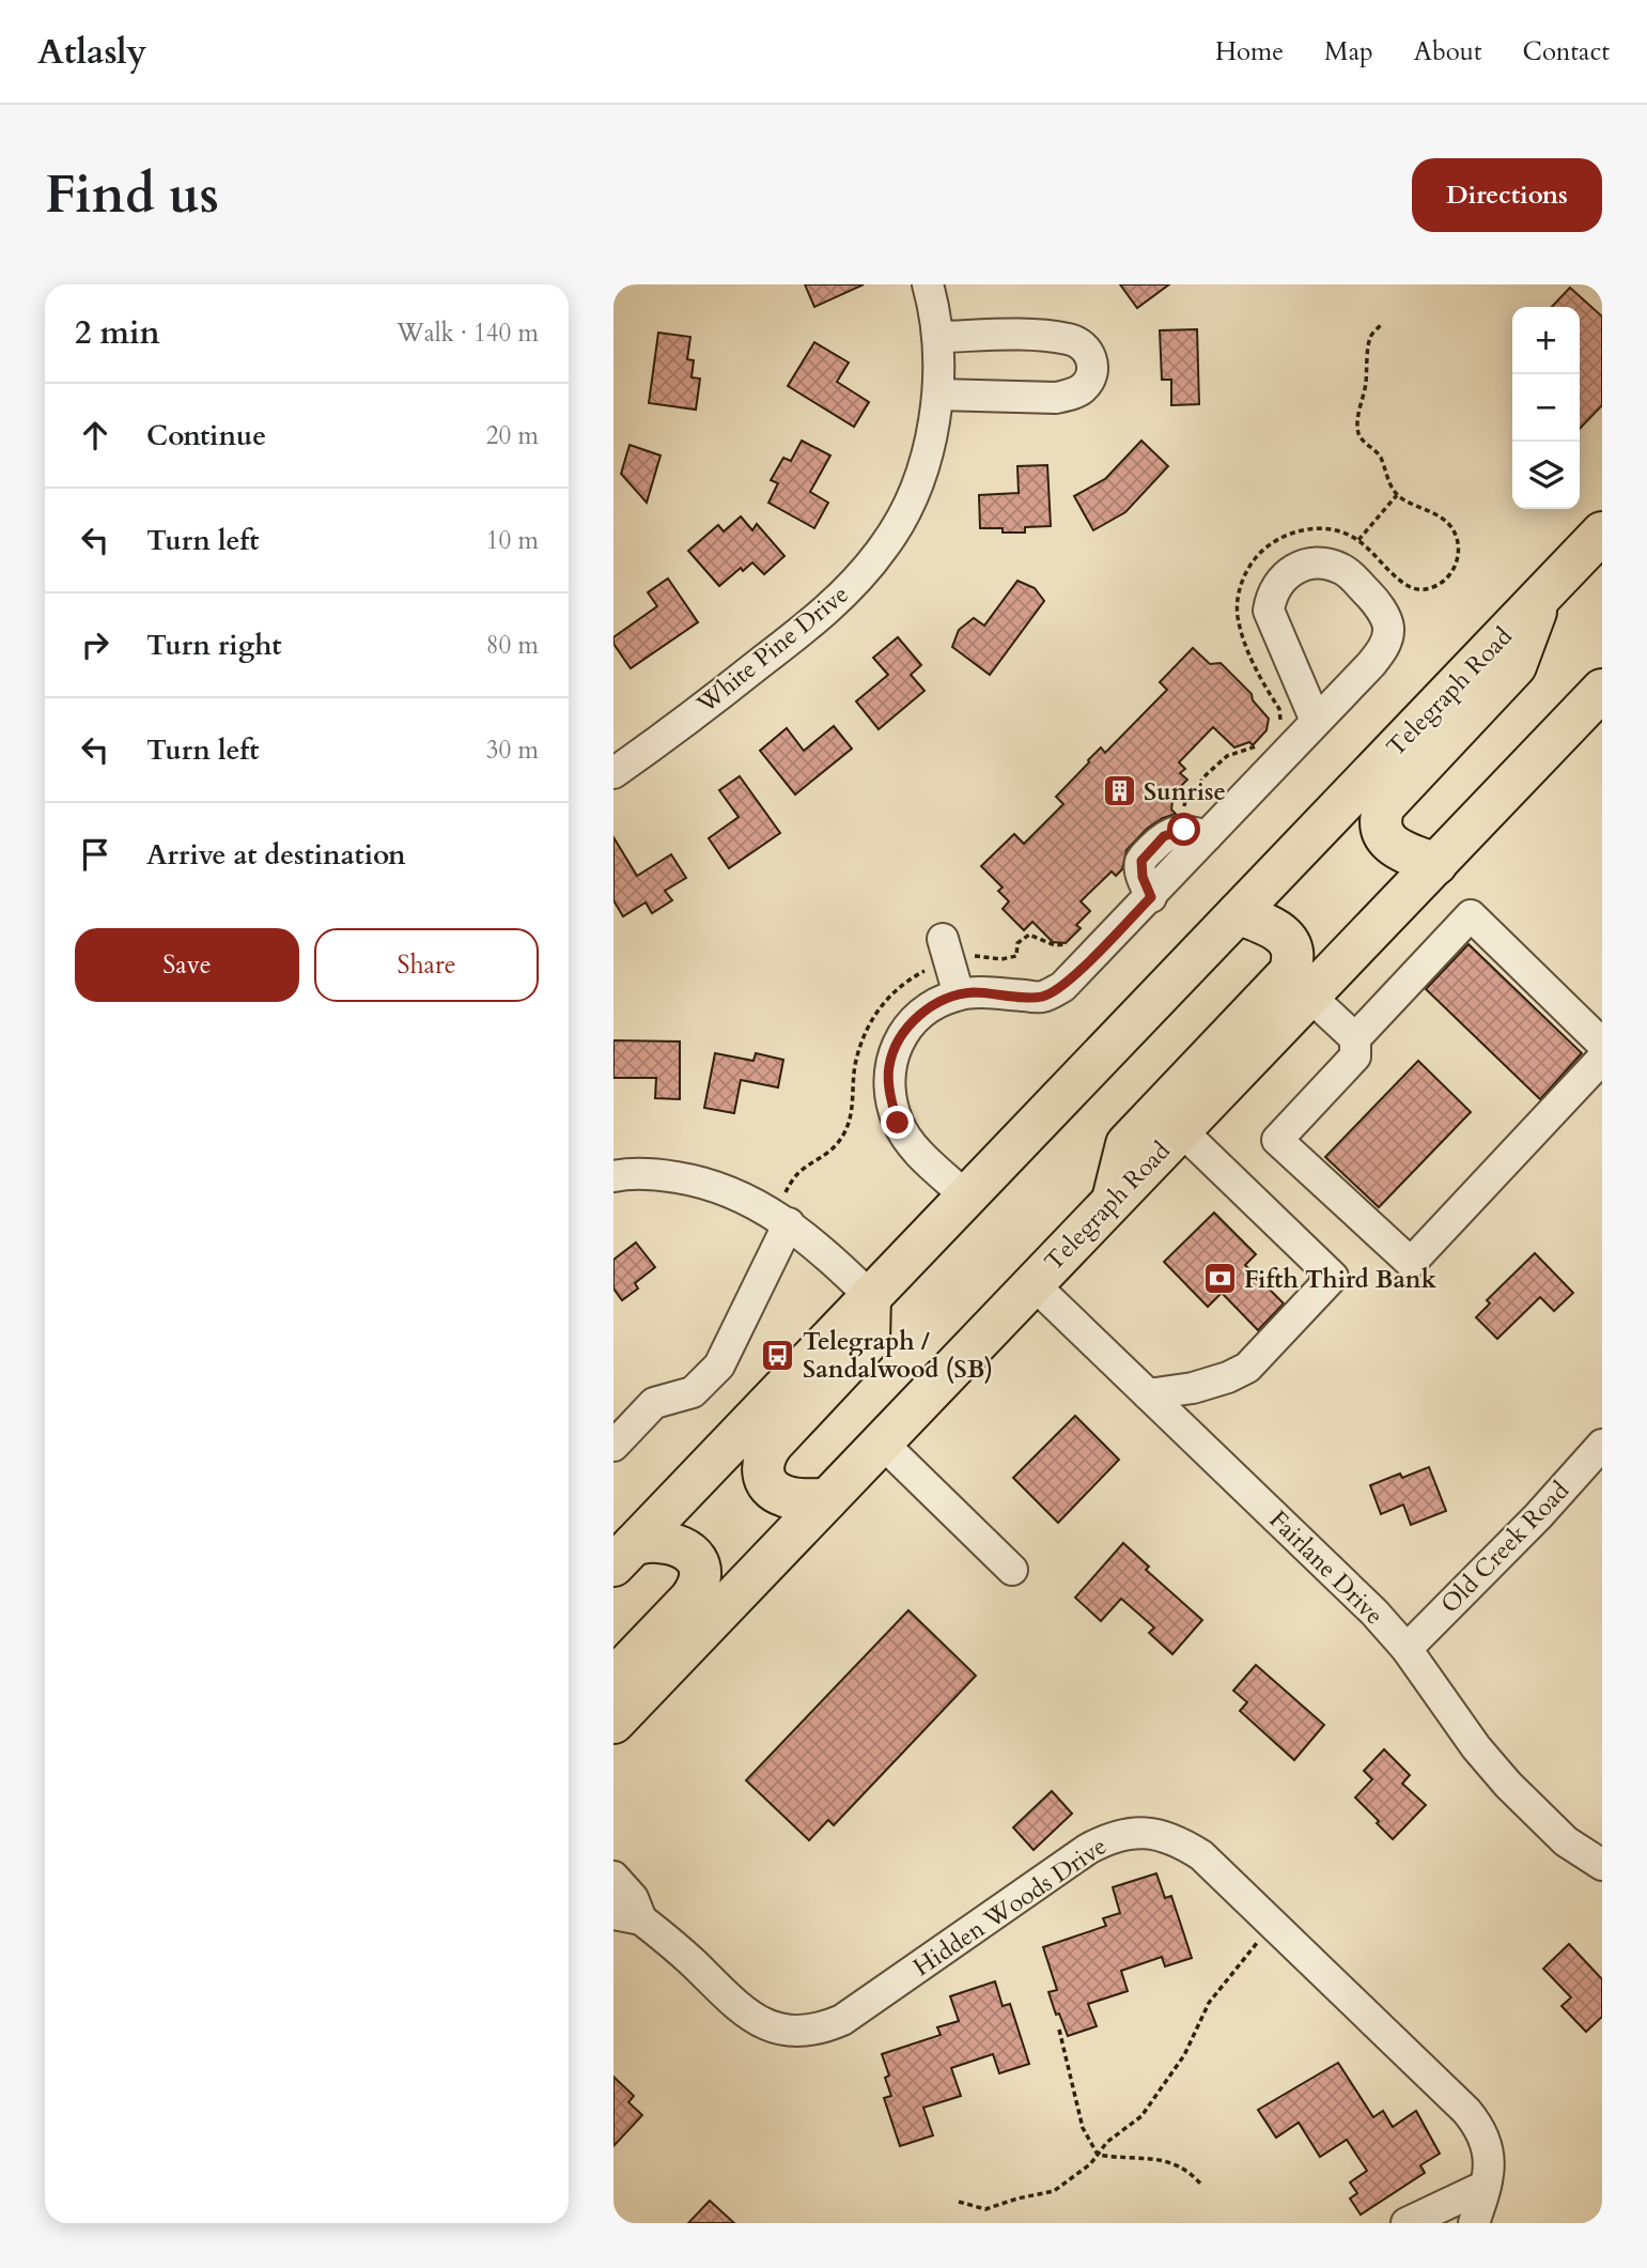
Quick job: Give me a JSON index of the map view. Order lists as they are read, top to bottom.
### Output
{
  "streets": {
    "highway": ["Telegraph Road"],
    "street": [
      "White Pine Drive",
      "Old Creek Road",
      "Fairlane Drive",
      "Hidden Woods Drive"
    ]
  },
  "crossings": [
    ["Telegraph Road", "Fairlane Drive"],
    ["Old Creek Road", "Fairlane Drive"]
  ],
  "places": {
    "building": ["Sunrise"],
    "bank": ["Fifth Third Bank"],
    "bus stop": ["Telegraph / Sandalwood (SB)"]
  },
  "page": {
    "header": "Atlasly",
    "nav": [
      "Home",
      "Map",
      "About",
      "Contact"
    ],
    "buttons": [
      "Directions",
      ["Save", "Share"]
    ],
    "title": "Find us",
    "heading": ["2 min", "Walk · 140 m"],
    "map_buttons": ["+", "−"],
    "list": [
      ["Continue", "20 m"],
      ["Turn left", "10 m"],
      ["Turn right", "80 m"],
      ["Turn left", "30 m"],
      "Arrive at destination"
    ]
  }
}
